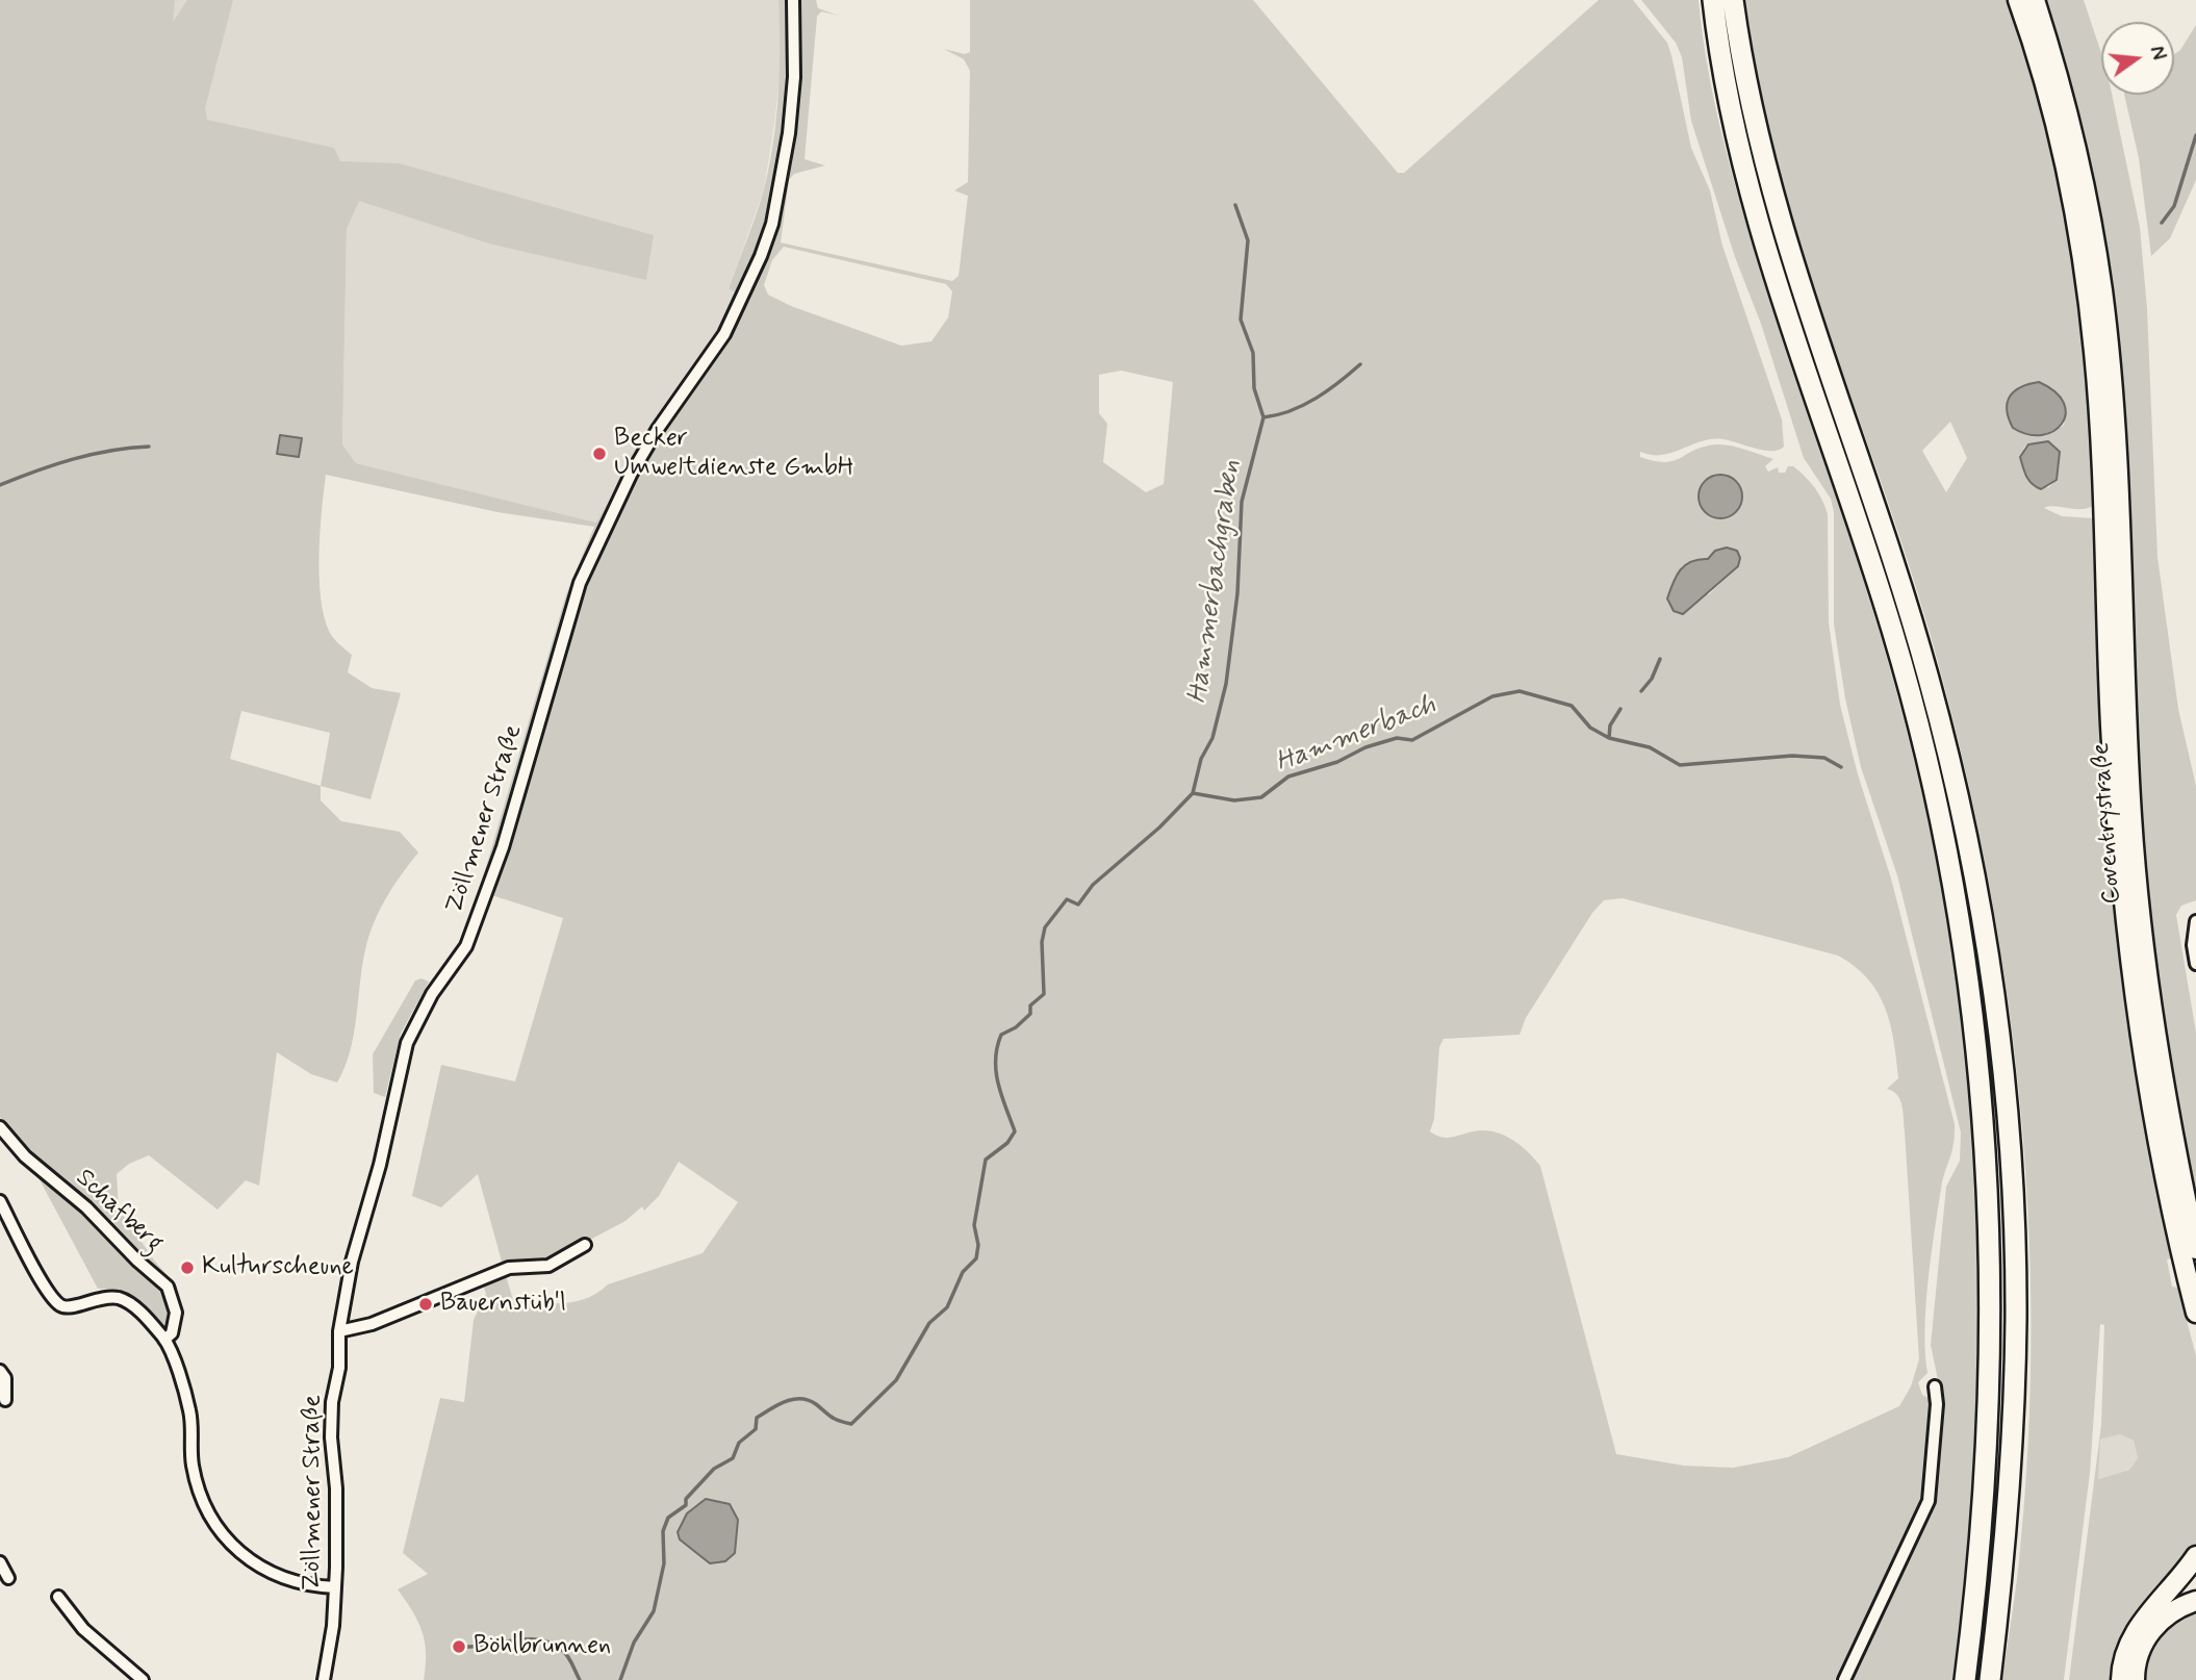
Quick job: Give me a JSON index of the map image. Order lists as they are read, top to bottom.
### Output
{
  "streets": {
    "highway": ["Coventrystraße"],
    "street": ["Zöllmener Straße", "Schafberg"]
  },
  "water": ["Hammerbachgraben", "Hammerbach"],
  "places": [
    "Becker Umweltdienste GmbH",
    "Kulturscheune",
    "Bauernstüb'l",
    "Böhlbrunnen"
  ],
  "north": "right"
}
